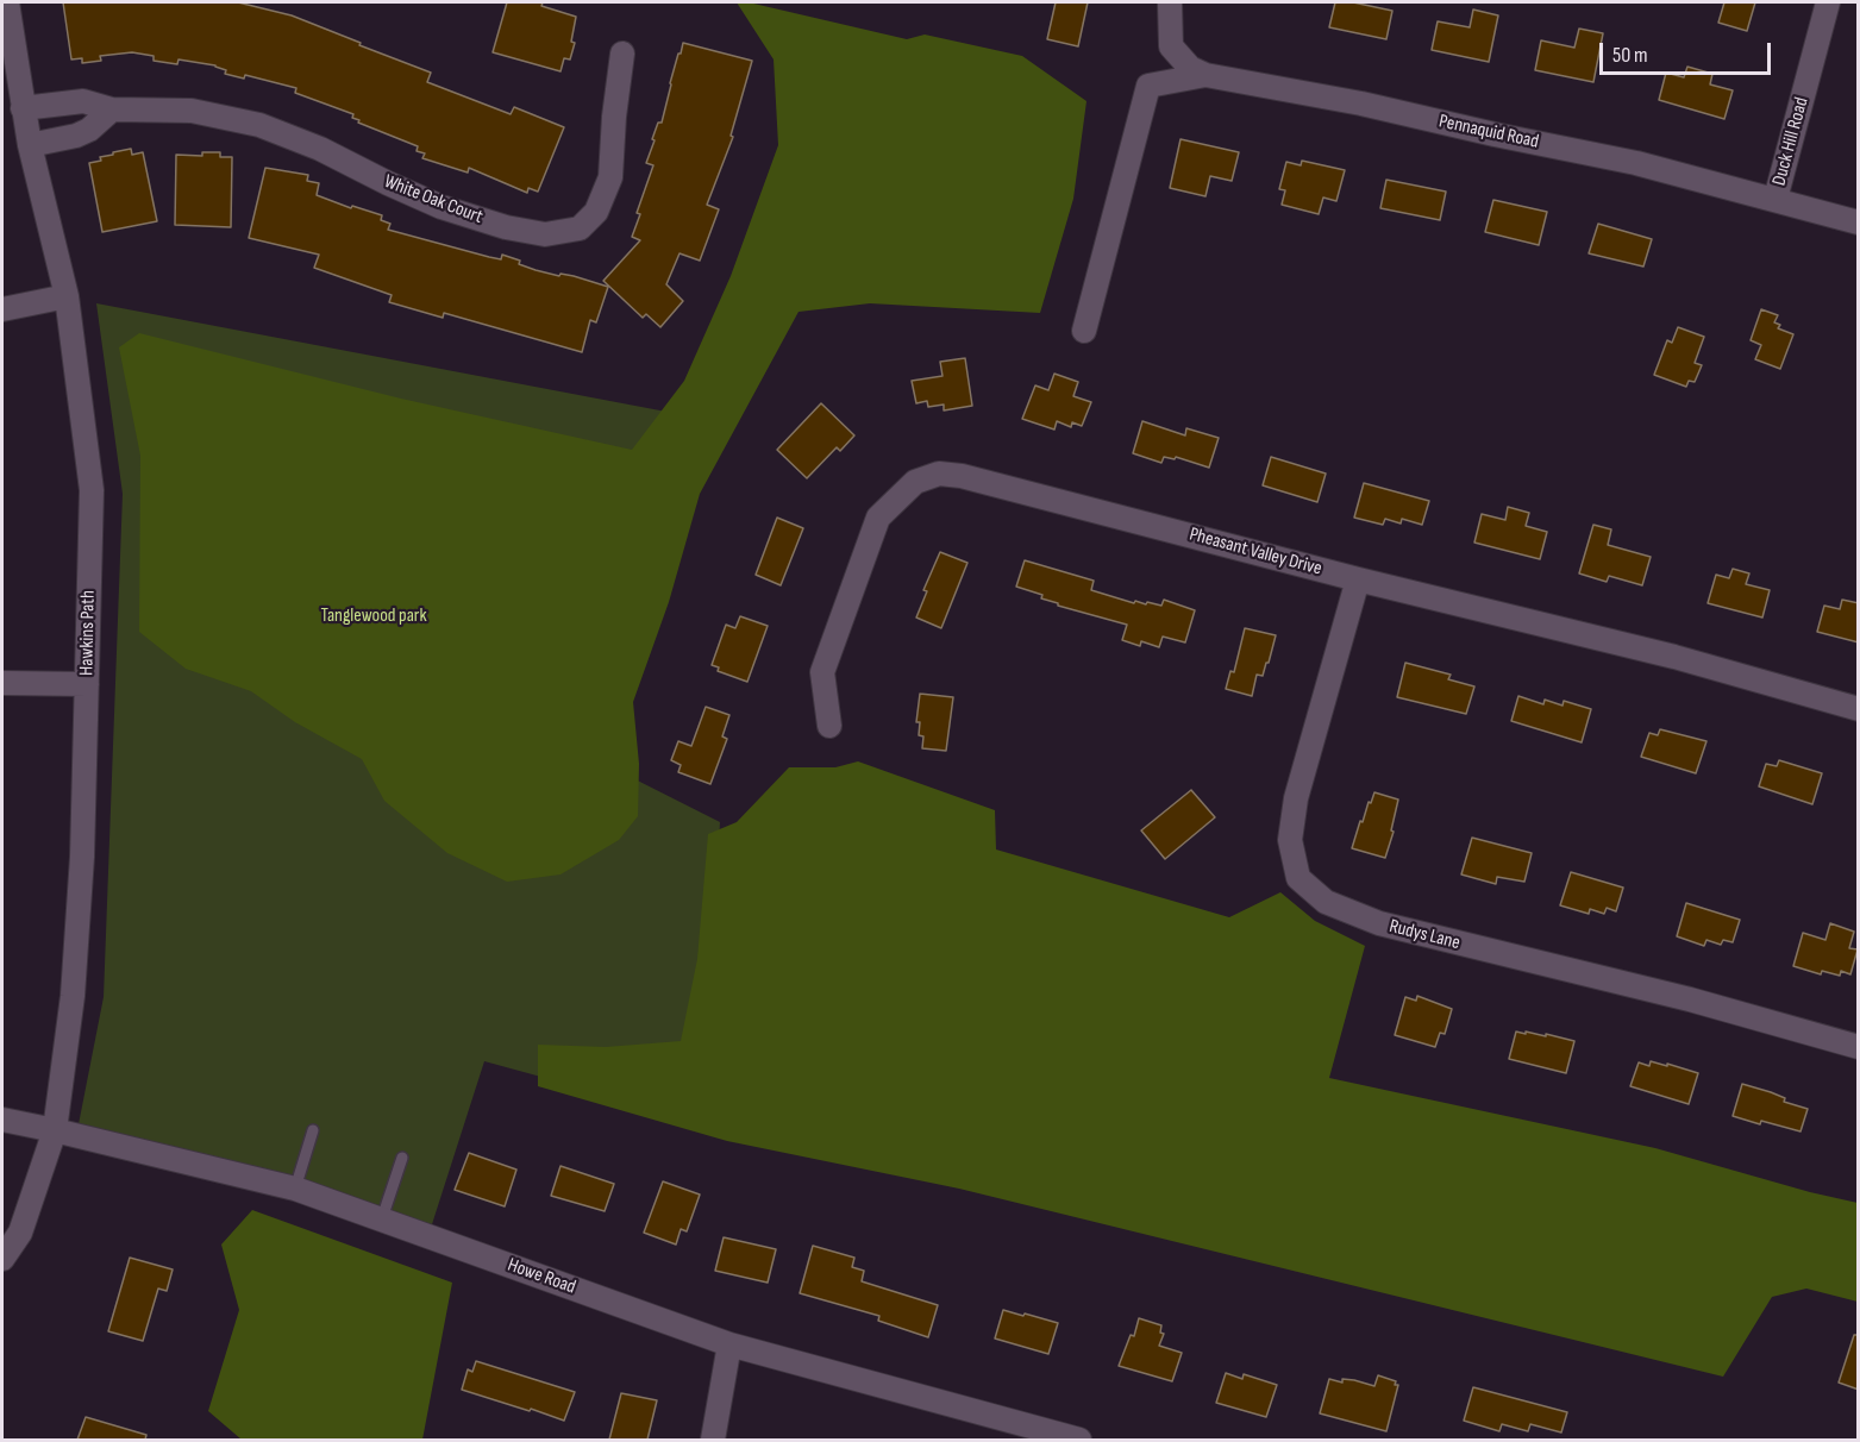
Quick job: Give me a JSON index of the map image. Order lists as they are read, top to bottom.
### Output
{
  "streets": {
    "street": [
      "Pennaquid Road",
      "Duck Hill Road",
      "White Oak Court",
      "Pheasant Valley Drive",
      "Hawkins Path",
      "Rudys Lane",
      "Howe Road"
    ]
  },
  "crossings": [
    ["Pennaquid Road", "Duck Hill Road"],
    ["White Oak Court", "Hawkins Path"],
    ["Pheasant Valley Drive", "Rudys Lane"],
    ["Hawkins Path", "Howe Road"]
  ],
  "parks": ["Tanglewood park"],
  "scale_bar": "50 m"
}
